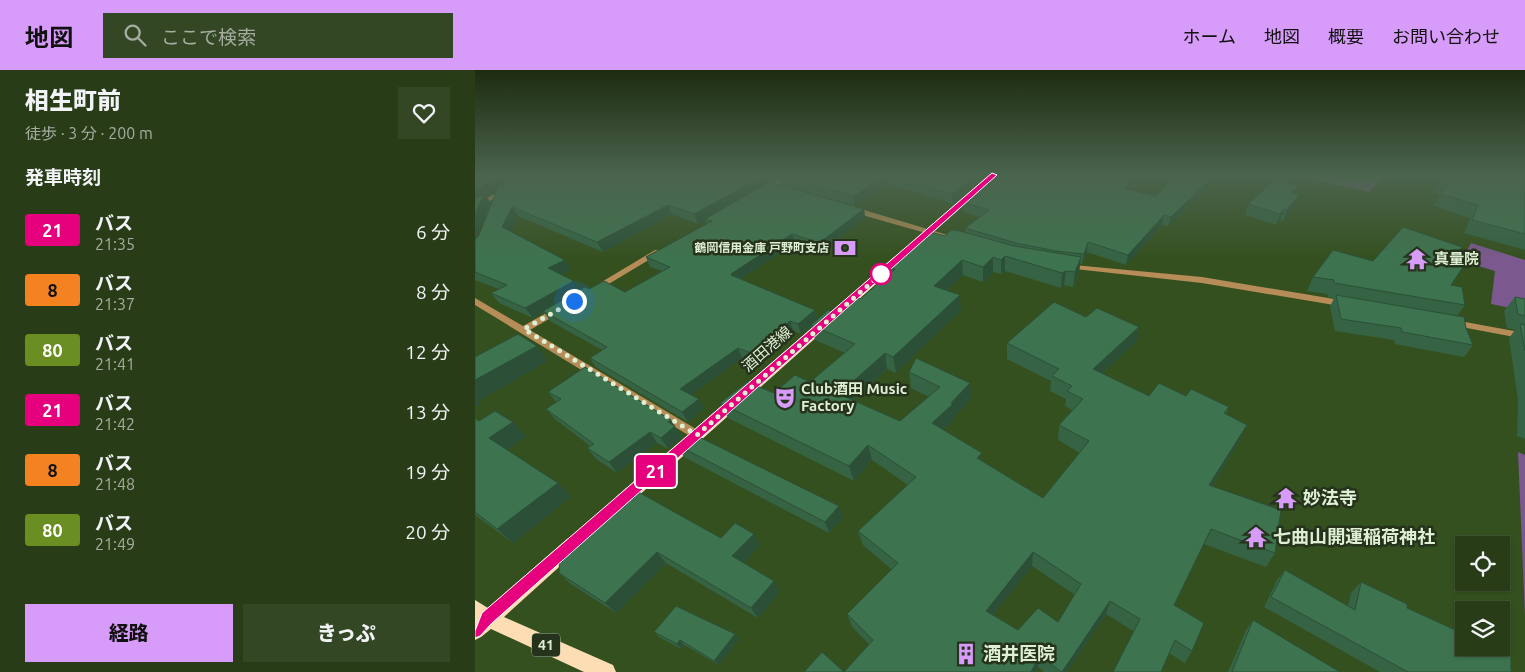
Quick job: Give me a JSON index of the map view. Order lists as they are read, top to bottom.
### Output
{
  "streets": {
    "main road": ["酒田港線", "41"]
  },
  "places": {
    "bank": ["鶴岡信用金庫 戸野町支店"],
    "temple": ["真量院", "妙法寺", "七曲山開運稲荷神社"],
    "theatre": ["Club酒田 Music Factory"],
    "building": ["酒井医院"]
  },
  "lines": ["bus line 21"],
  "page": {
    "header": "地図",
    "search": "ここで検索",
    "nav": [
      "ホーム",
      "地図",
      "概要",
      "お問い合わせ"
    ],
    "heading": [
      ["相生町前", "徒歩 · 3 分 · 200 m"],
      "発車時刻"
    ],
    "on_map": "21",
    "list": [
      {
        "mark": "21",
        "name": "バス",
        "note": "21:35",
        "value": "6 分"
      },
      {
        "mark": "8",
        "name": "バス",
        "note": "21:37",
        "value": "8 分"
      },
      {
        "mark": "80",
        "name": "バス",
        "note": "21:41",
        "value": "12 分"
      },
      {
        "mark": "21",
        "name": "バス",
        "note": "21:42",
        "value": "13 分"
      },
      {
        "mark": "8",
        "name": "バス",
        "note": "21:48",
        "value": "19 分"
      },
      {
        "mark": "80",
        "name": "バス",
        "note": "21:49",
        "value": "20 分"
      }
    ],
    "buttons": ["経路", "きっぷ"]
  }
}
